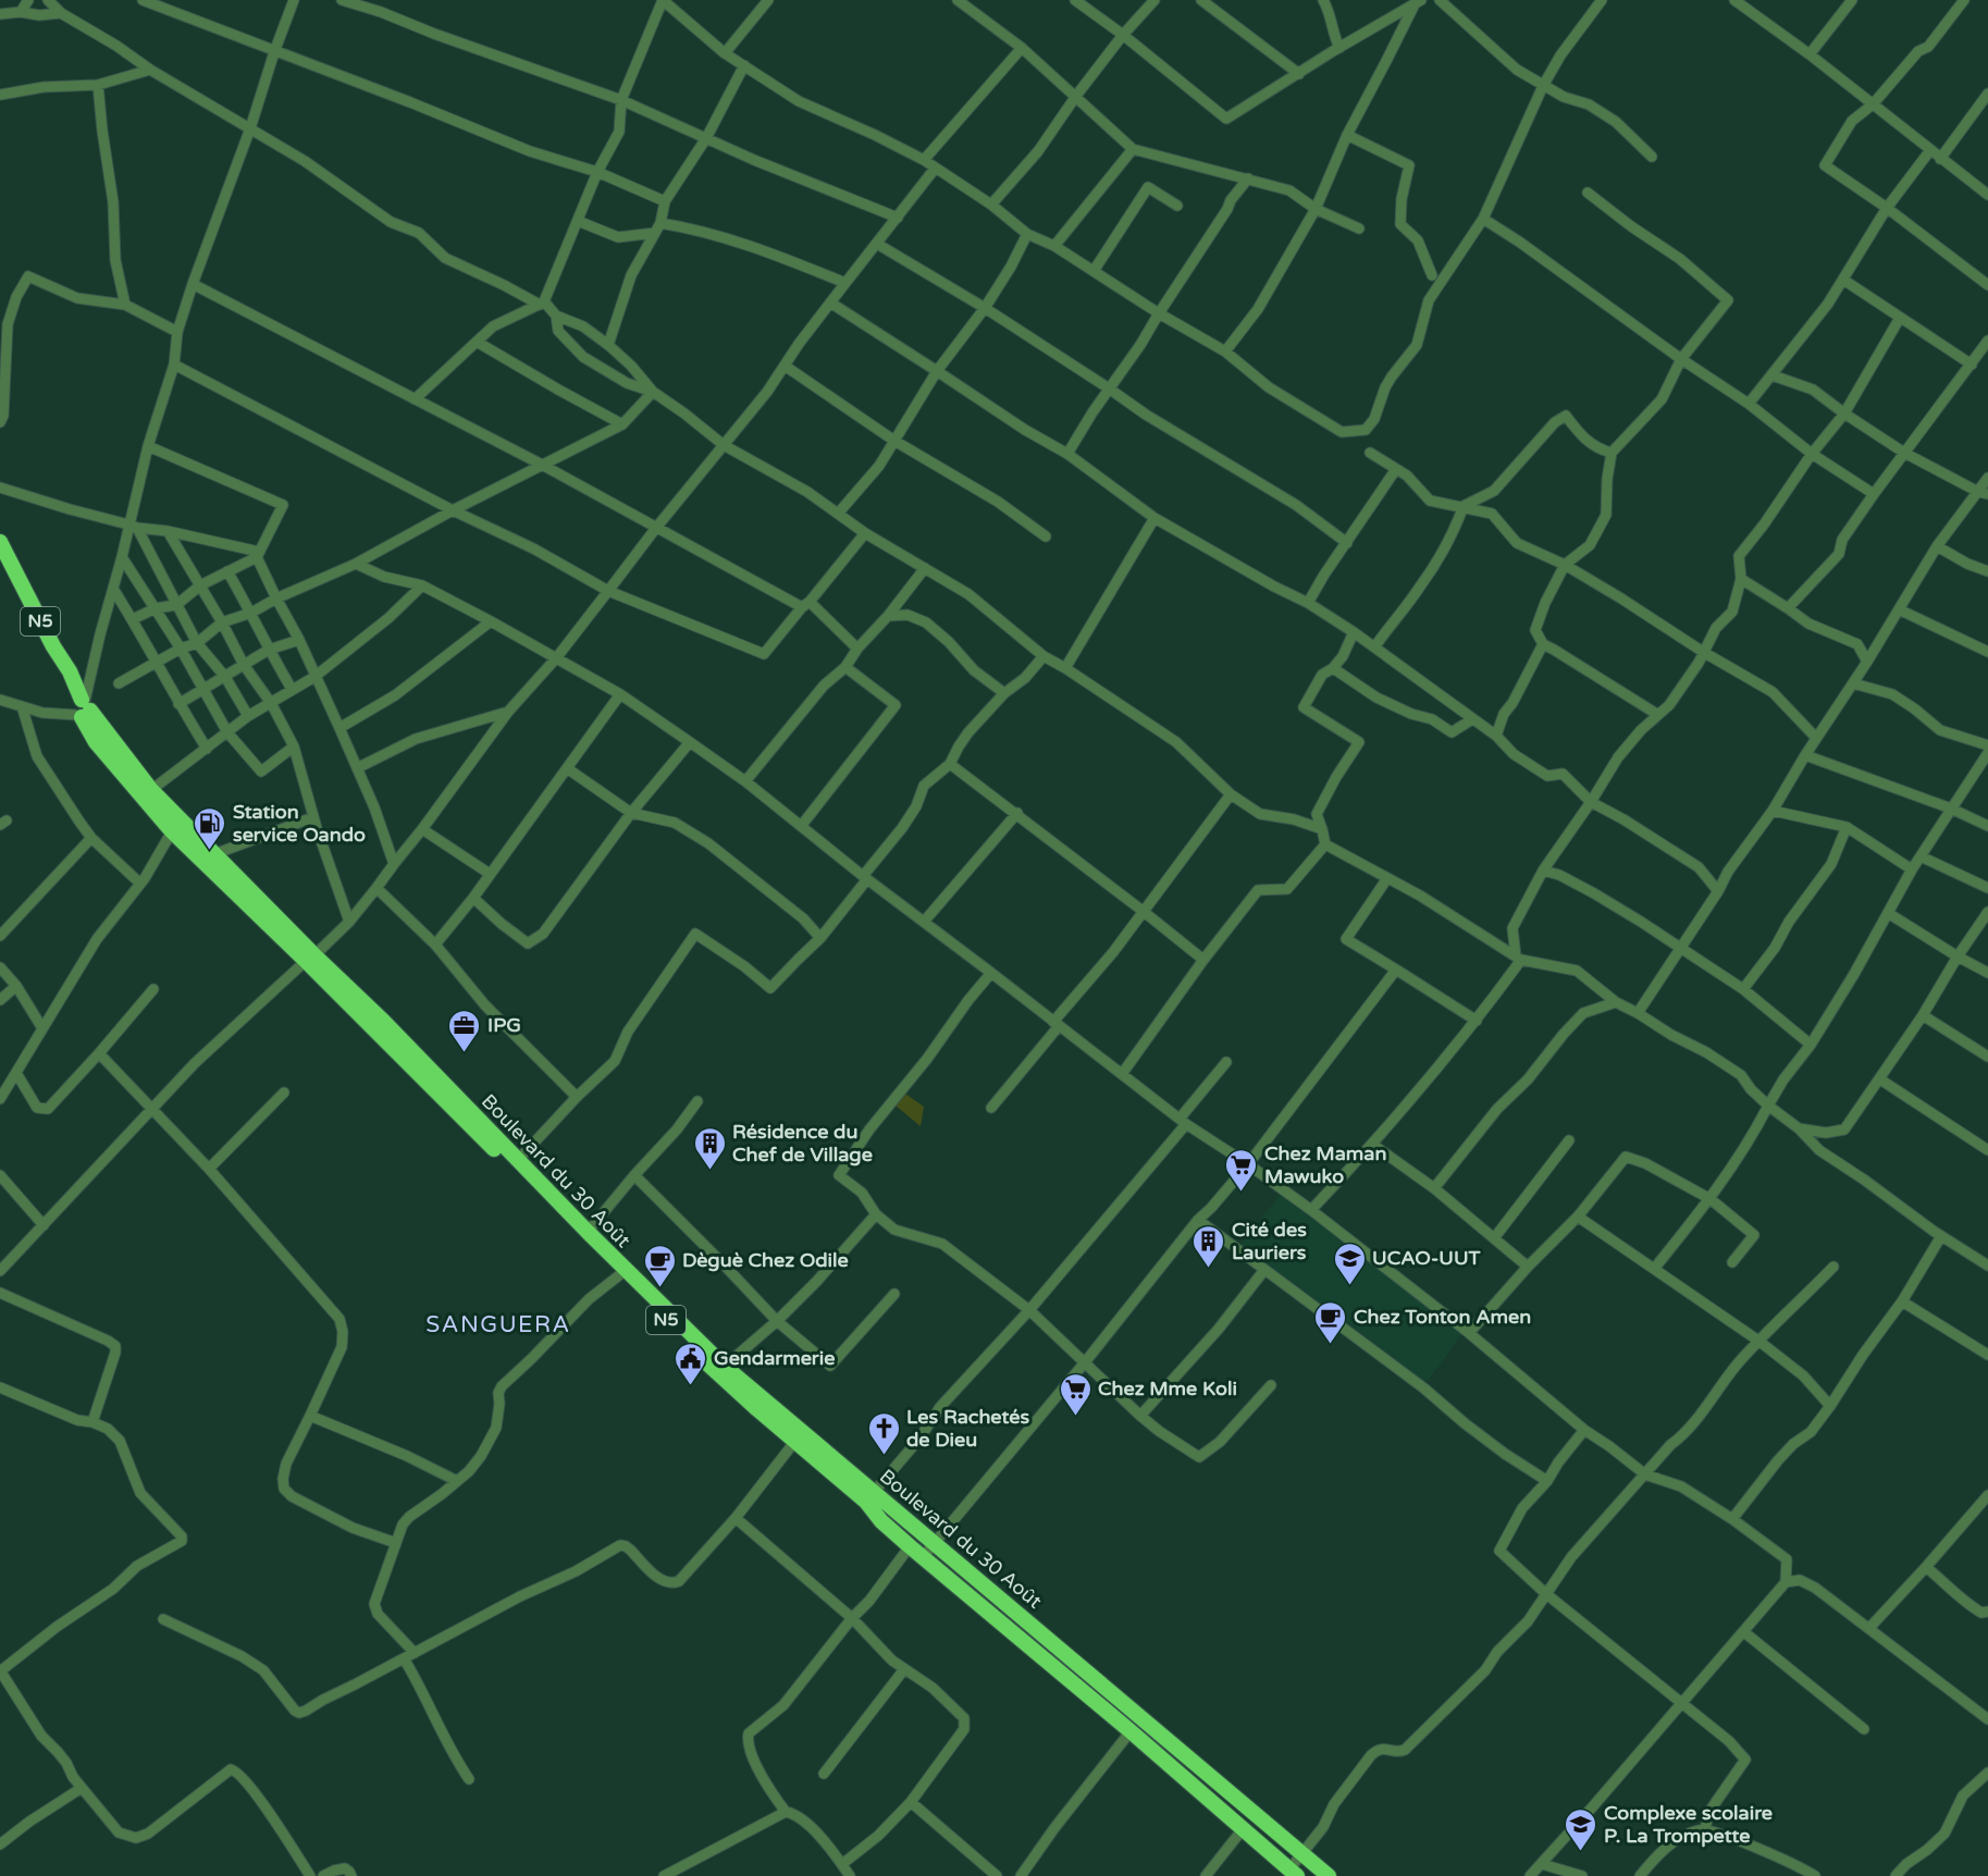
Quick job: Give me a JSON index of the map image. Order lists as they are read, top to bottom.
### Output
{
  "streets": {
    "highway": ["N5", "Boulevard du 30 Août"]
  },
  "districts": ["SANGUERA"],
  "places": {
    "fuel station": ["Station service Oando"],
    "office": ["IPG"],
    "building": ["Résidence du Chef de Village", "Cité des Lauriers"],
    "supermarket": ["Chez Maman Mawuko", "Chez Mme Koli"],
    "school or university": ["UCAO-UUT", "Complexe scolaire P. La Trompette"],
    "cafe": ["Dèguè Chez Odile", "Chez Tonton Amen"],
    "public building": ["Gendarmerie"],
    "church": ["Les Rachetés de Dieu"]
  }
}
